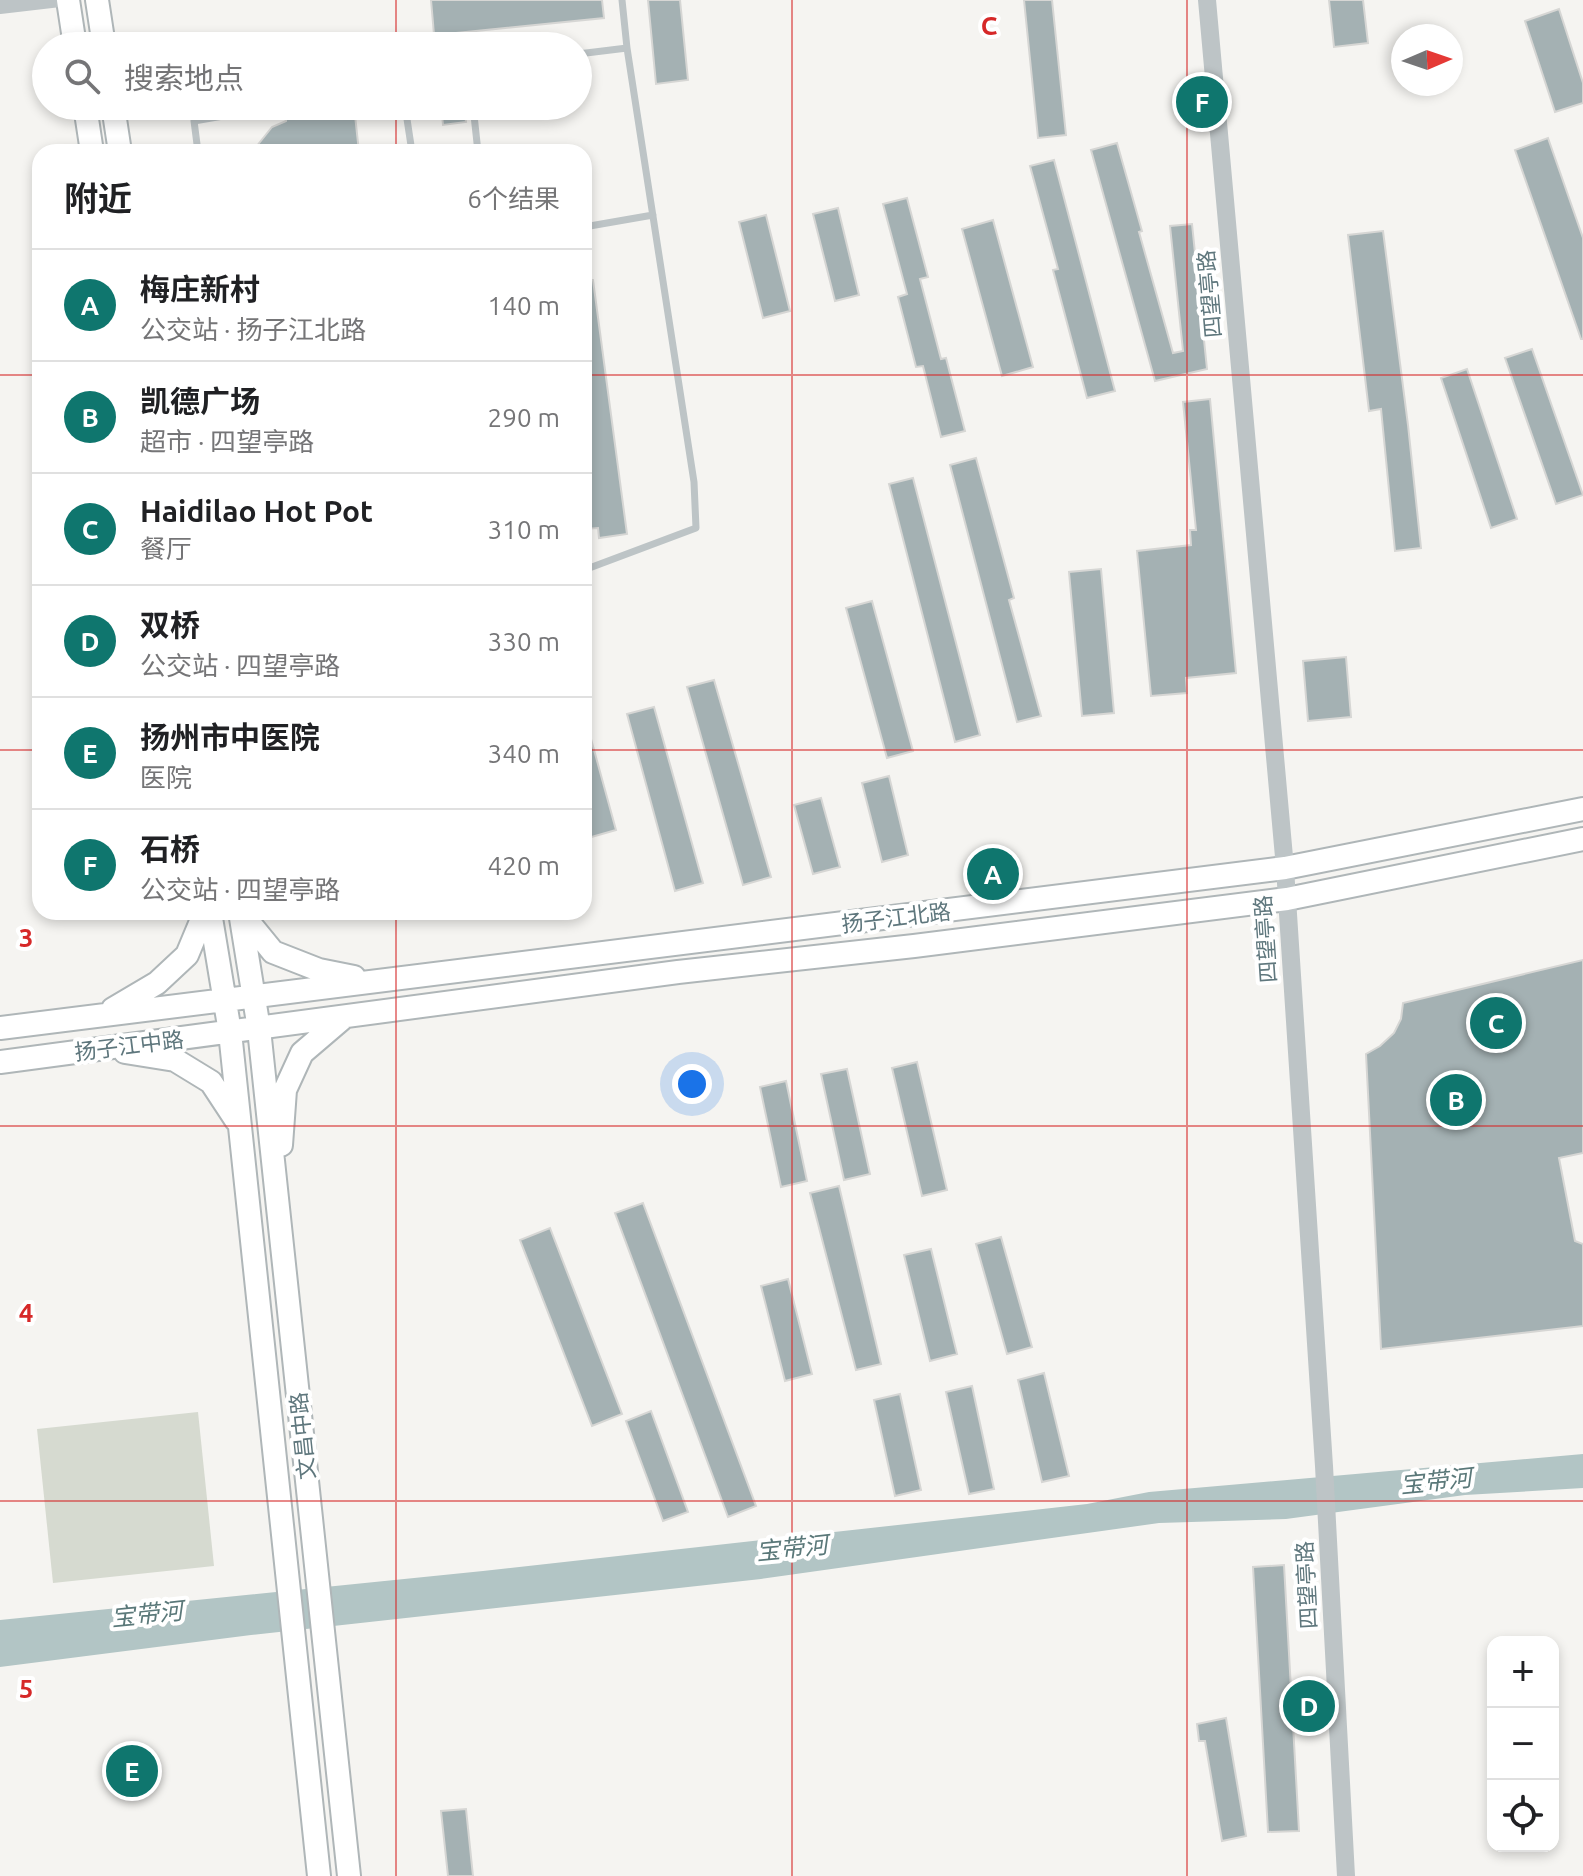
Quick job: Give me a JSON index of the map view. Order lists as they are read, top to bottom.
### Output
{
  "streets": {
    "main road": ["扬子江北路", "扬子江中路", "文昌中路"],
    "street": ["四望亭路"]
  },
  "crossings": [
    ["四望亭路", "扬子江北路"],
    ["扬子江北路", "扬子江中路"],
    ["扬子江北路", "文昌中路"],
    ["扬子江中路", "文昌中路"]
  ],
  "water": ["宝带河"],
  "north": "right",
  "page": {
    "search": "搜索地点",
    "pins": [
      "F",
      "A",
      "C",
      "B",
      "D",
      "E"
    ],
    "heading": ["附近", "6个结果"],
    "list": [
      {
        "mark": "A",
        "name": "梅庄新村",
        "note": "公交站 · 扬子江北路",
        "value": "140 m"
      },
      {
        "mark": "B",
        "name": "凯德广场",
        "note": "超市 · 四望亭路",
        "value": "290 m"
      },
      {
        "mark": "C",
        "name": "Haidilao Hot Pot",
        "note": "餐厅",
        "value": "310 m"
      },
      {
        "mark": "D",
        "name": "双桥",
        "note": "公交站 · 四望亭路",
        "value": "330 m"
      },
      {
        "mark": "E",
        "name": "扬州市中医院",
        "note": "医院",
        "value": "340 m"
      },
      {
        "mark": "F",
        "name": "石桥",
        "note": "公交站 · 四望亭路",
        "value": "420 m"
      }
    ],
    "map_buttons": ["+", "−"]
  },
  "grid": {
    "columns": ["C"],
    "rows": ["3", "4", "5"]
  }
}
